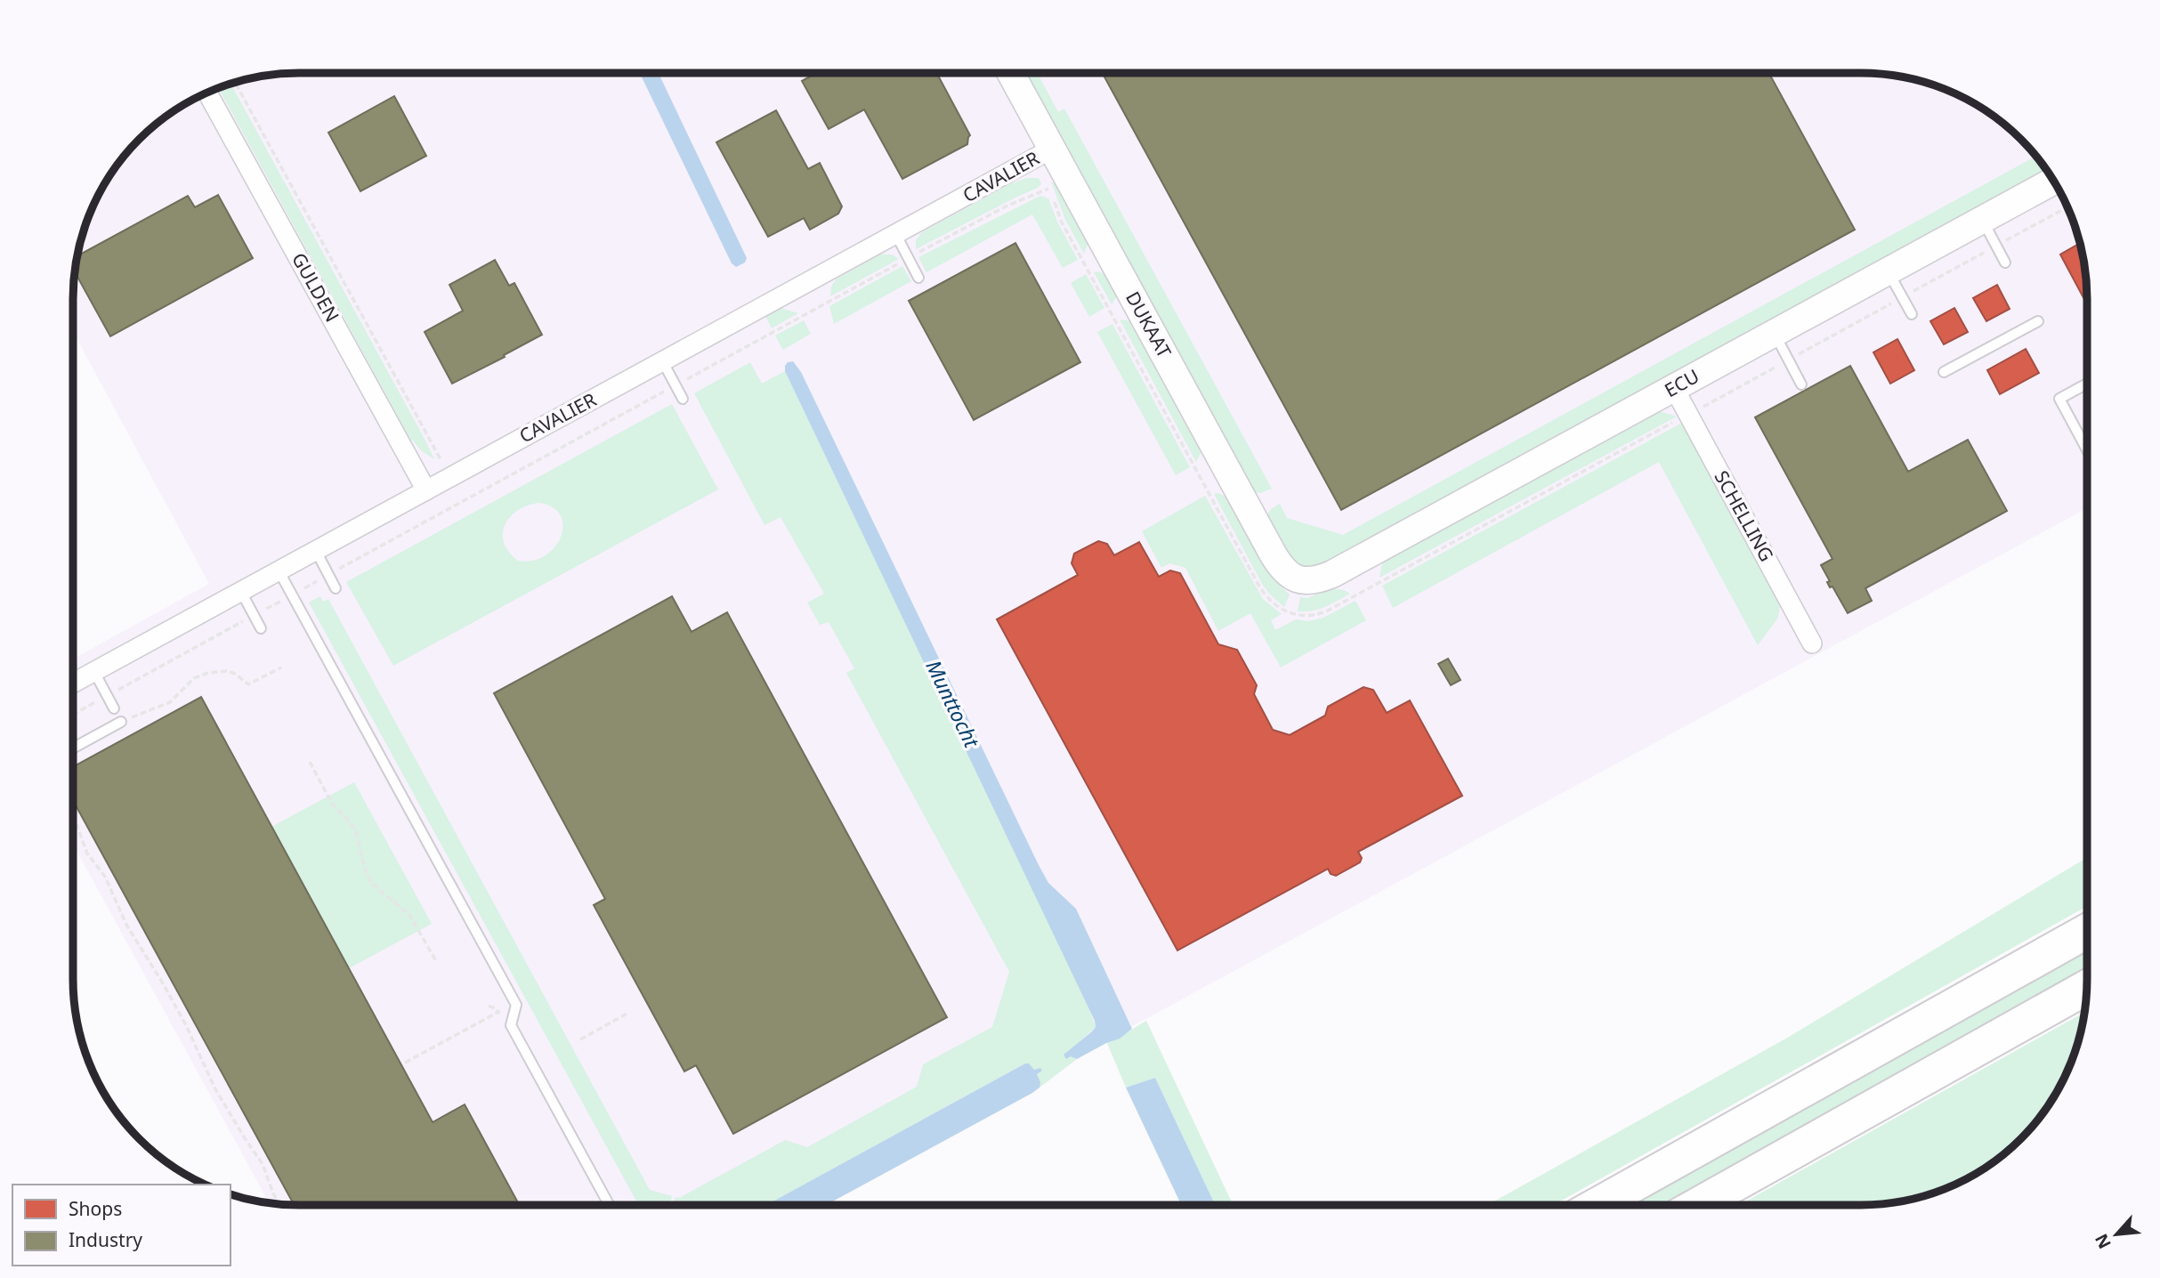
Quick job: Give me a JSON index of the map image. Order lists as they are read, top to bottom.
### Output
{
  "streets": {
    "street": [
      "CAVALIER",
      "GULDEN",
      "DUKAAT",
      "ECU",
      "SCHELLING"
    ]
  },
  "crossings": [
    ["CAVALIER", "GULDEN"],
    ["CAVALIER", "DUKAAT"],
    ["DUKAAT", "ECU"],
    ["ECU", "SCHELLING"]
  ],
  "water": ["Munttocht"],
  "legend": ["Shops", "Industry"],
  "north": "bottom left"
}
